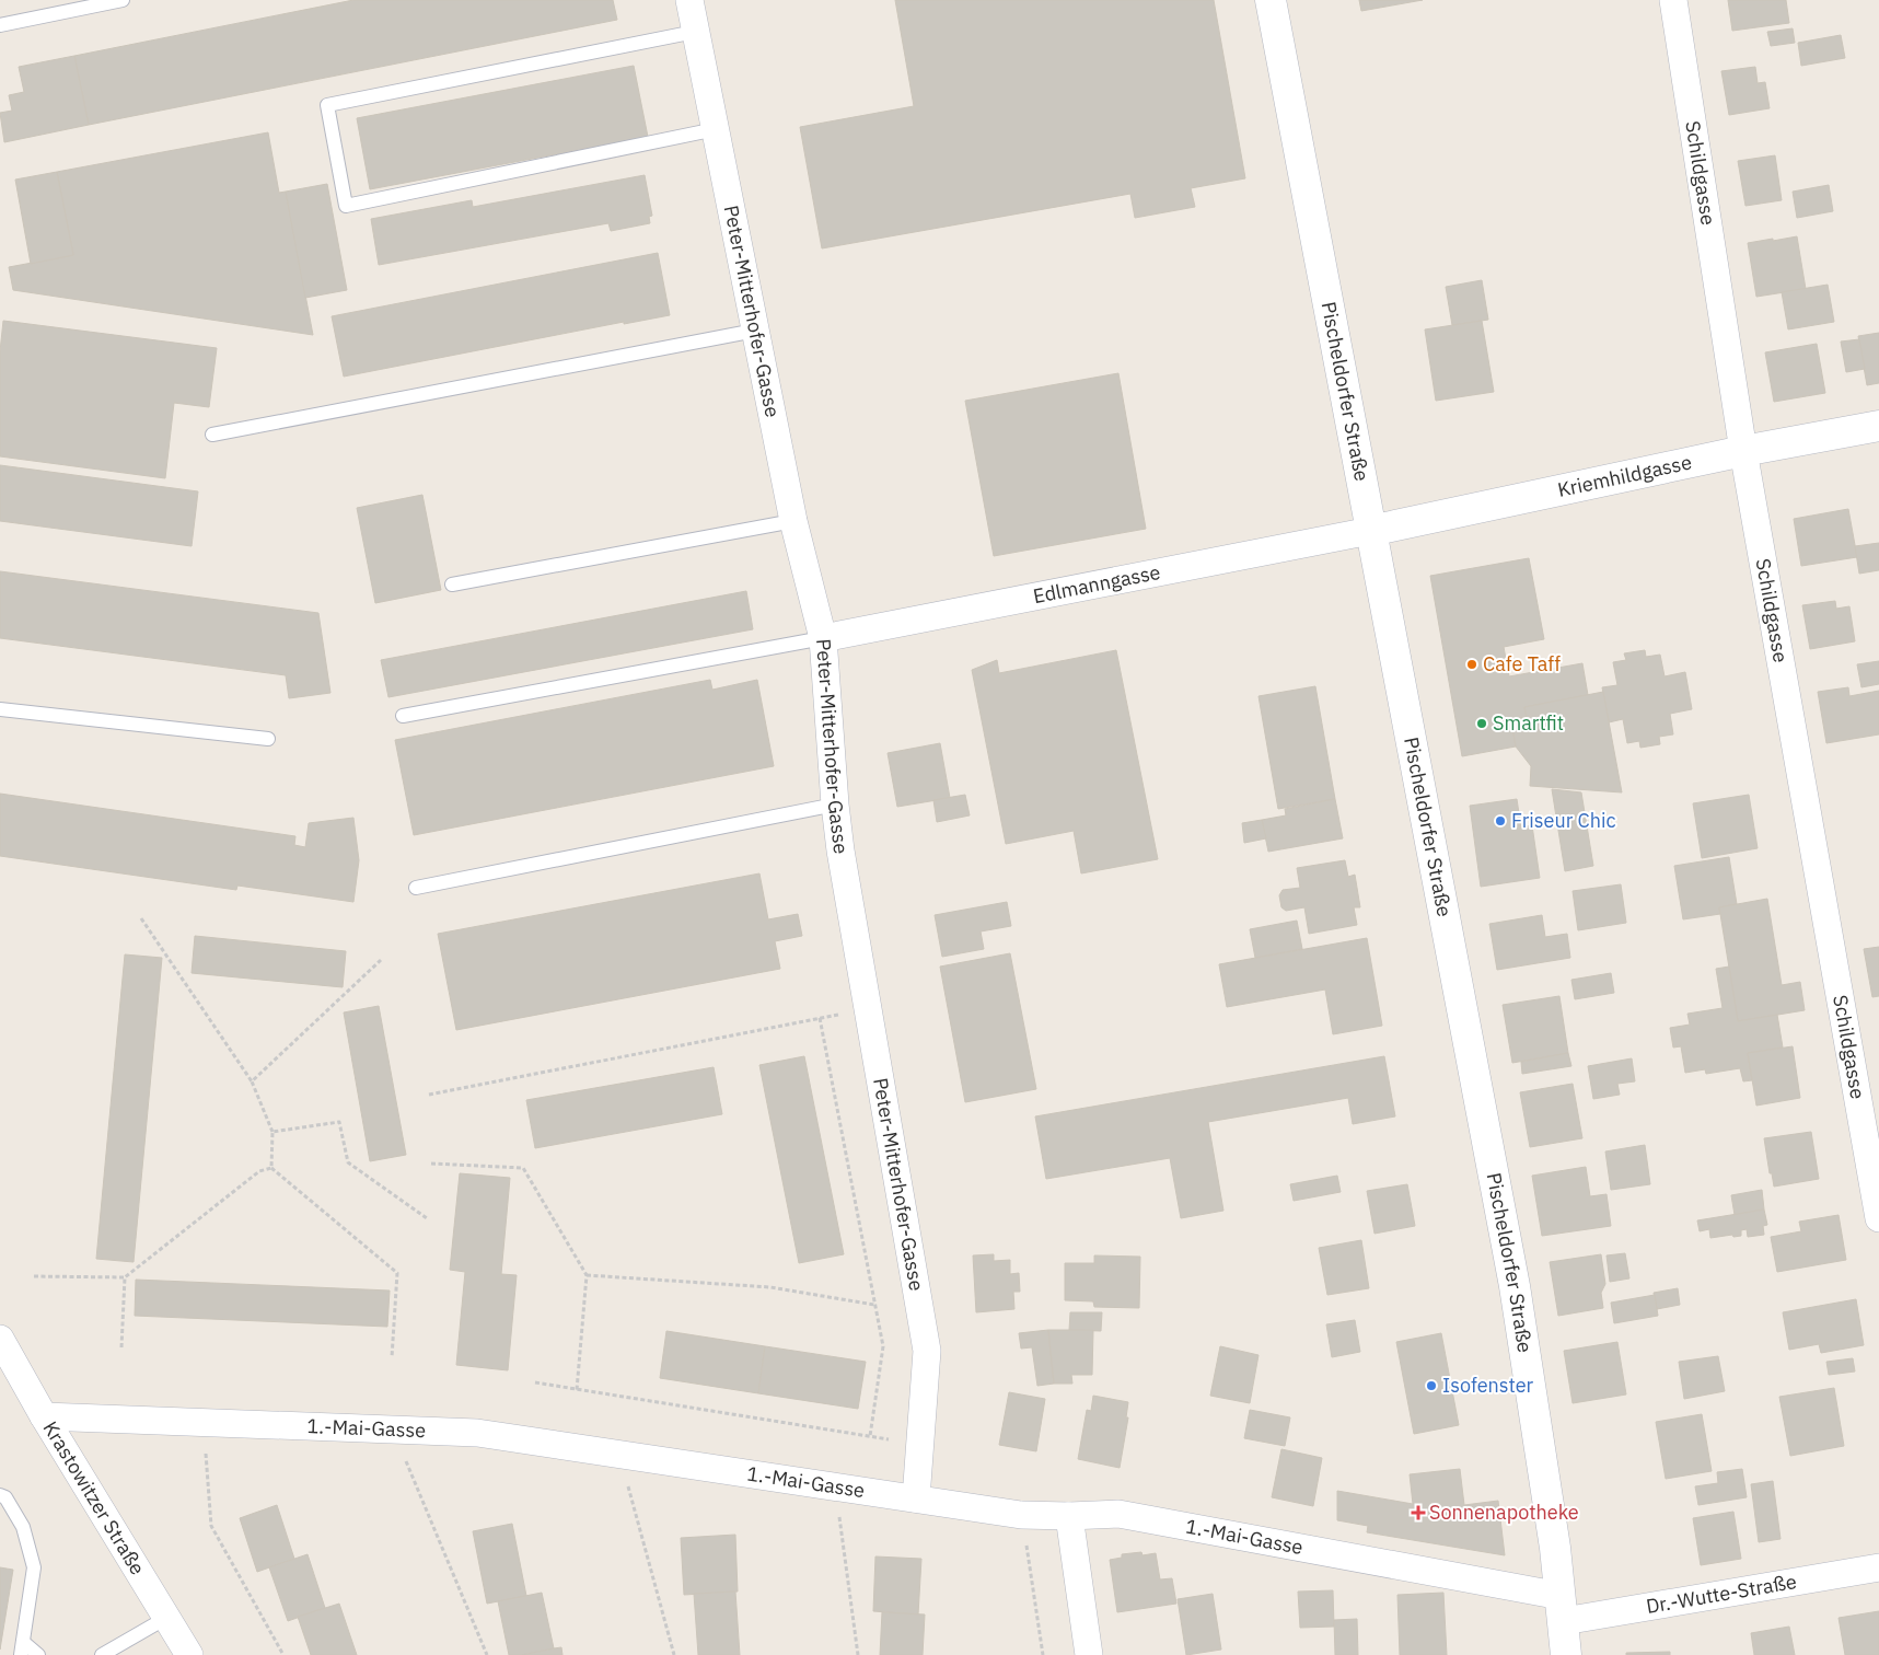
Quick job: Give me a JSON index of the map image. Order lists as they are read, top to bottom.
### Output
{
  "streets": {
    "main road": ["Pischeldorfer Straße", "Kriemhildgasse"],
    "street": [
      "Schildgasse",
      "Peter-Mitterhofer-Gasse",
      "Edlmanngasse",
      "1.-Mai-Gasse",
      "Krastowitzer Straße",
      "Dr.-Wutte-Straße"
    ]
  },
  "crossings": [
    ["Schildgasse", "Kriemhildgasse"],
    ["Peter-Mitterhofer-Gasse", "Edlmanngasse"],
    ["Peter-Mitterhofer-Gasse", "1.-Mai-Gasse"],
    ["Pischeldorfer Straße", "Kriemhildgasse"],
    ["Pischeldorfer Straße", "Edlmanngasse"],
    ["Pischeldorfer Straße", "1.-Mai-Gasse"],
    ["Pischeldorfer Straße", "Dr.-Wutte-Straße"],
    ["Kriemhildgasse", "Edlmanngasse"],
    ["1.-Mai-Gasse", "Krastowitzer Straße"],
    ["1.-Mai-Gasse", "Dr.-Wutte-Straße"]
  ],
  "places": {
    "other": [
      "Cafe Taff",
      "Smartfit",
      "Friseur Chic",
      "Isofenster"
    ],
    "health": ["Sonnenapotheke"]
  }
}
